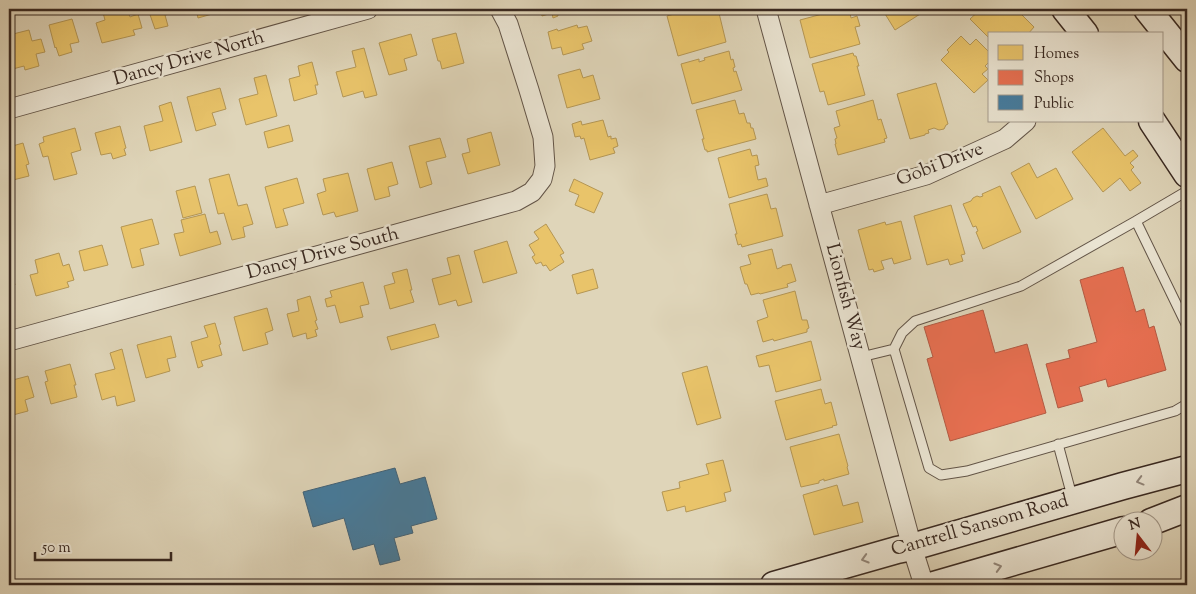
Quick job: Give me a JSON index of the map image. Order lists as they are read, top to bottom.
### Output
{
  "streets": {
    "main road": ["Cantrell Sansom Road"],
    "street": [
      "Dancy Drive North",
      "Gobi Drive",
      "Dancy Drive South",
      "Lionfish Way"
    ]
  },
  "crossings": [
    ["Gobi Drive", "Lionfish Way"],
    ["Lionfish Way", "Cantrell Sansom Road"]
  ],
  "one_way": ["Cantrell Sansom Road"],
  "legend": ["Homes", "Shops", "Public"],
  "scale_bar": "50 m",
  "north": "top"
}
